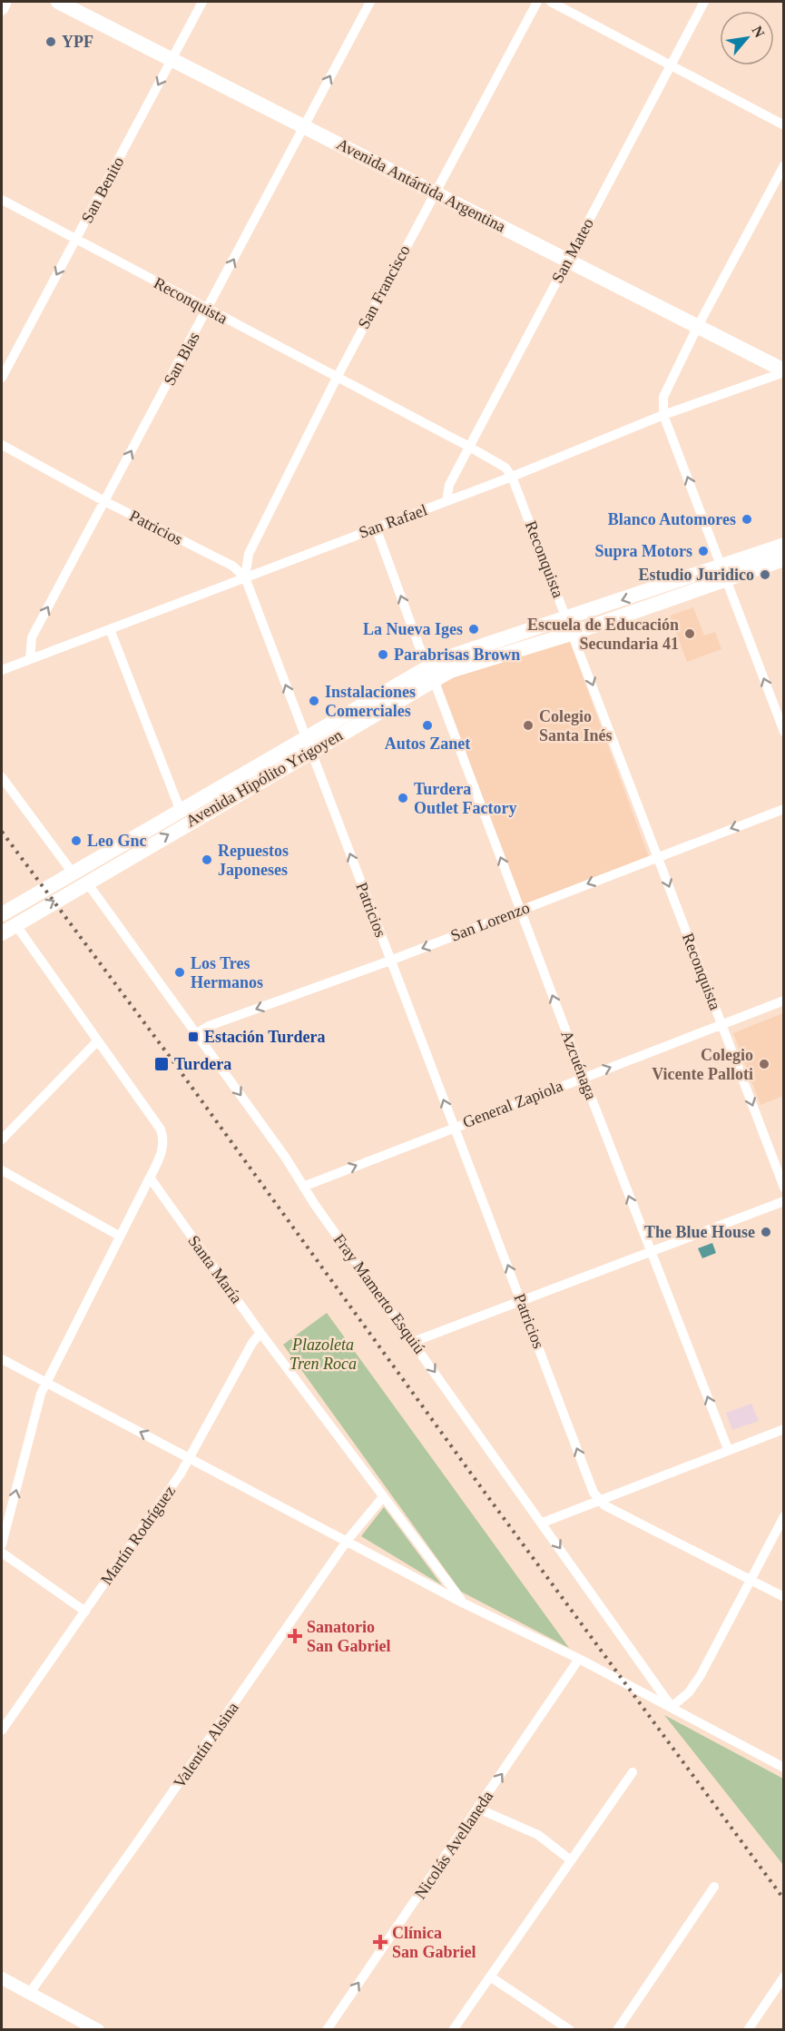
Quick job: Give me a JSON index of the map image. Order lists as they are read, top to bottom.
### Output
{
  "streets": {
    "main road": ["Avenida Antártida Argentina", "Avenida Hipólito Yrigoyen"],
    "street": [
      "San Benito",
      "San Mateo",
      "San Francisco",
      "Reconquista",
      "San Blas",
      "San Rafael",
      "Patricios",
      "San Lorenzo",
      "Azcuénaga",
      "General Zapiola",
      "Santa María",
      "Fray Mamerto Esquiú",
      "Martín Rodríguez",
      "Valentín Alsina",
      "Nicolás Avellaneda"
    ]
  },
  "crossings": [
    ["Avenida Antártida Argentina", "San Benito"],
    ["Avenida Antártida Argentina", "San Mateo"],
    ["Avenida Antártida Argentina", "San Francisco"],
    ["Avenida Antártida Argentina", "San Blas"],
    ["Avenida Antártida Argentina", "San Rafael"],
    ["San Benito", "Reconquista"],
    ["San Mateo", "Reconquista"],
    ["San Mateo", "San Rafael"],
    ["San Francisco", "Reconquista"],
    ["San Francisco", "San Rafael"],
    ["San Francisco", "Patricios"],
    ["Reconquista", "San Blas"],
    ["Reconquista", "San Rafael"],
    ["Reconquista", "Avenida Hipólito Yrigoyen"],
    ["Reconquista", "San Lorenzo"],
    ["Reconquista", "General Zapiola"],
    ["San Blas", "San Rafael"],
    ["San Blas", "Patricios"],
    ["San Rafael", "Patricios"],
    ["San Rafael", "Azcuénaga"],
    ["Patricios", "Avenida Hipólito Yrigoyen"],
    ["Patricios", "San Lorenzo"],
    ["Patricios", "General Zapiola"],
    ["Avenida Hipólito Yrigoyen", "Azcuénaga"],
    ["Avenida Hipólito Yrigoyen", "Fray Mamerto Esquiú"],
    ["San Lorenzo", "Azcuénaga"],
    ["San Lorenzo", "Fray Mamerto Esquiú"],
    ["Azcuénaga", "General Zapiola"],
    ["General Zapiola", "Fray Mamerto Esquiú"],
    ["Santa María", "Martín Rodríguez"],
    ["Santa María", "Valentín Alsina"]
  ],
  "one_way": [
    "San Benito",
    "Reconquista",
    "San Blas",
    "Patricios",
    "San Lorenzo",
    "Azcuénaga",
    "General Zapiola",
    "Fray Mamerto Esquiú",
    "Nicolás Avellaneda"
  ],
  "parks": ["Plazoleta Tren Roca"],
  "places": {
    "other": [
      "YPF",
      "Blanco Automores",
      "Supra Motors",
      "Estudio Juridico",
      "La Nueva Iges",
      "Escuela de Educación Secundaria 41",
      "Parabrisas Brown",
      "Instalaciones Comerciales",
      "Autos Zanet",
      "Colegio Santa Inés",
      "Turdera Outlet Factory",
      "Leo Gnc",
      "Repuestos Japoneses",
      "Los Tres Hermanos",
      "Colegio Vicente Palloti",
      "The Blue House"
    ],
    "transit": ["Estación Turdera", "Turdera"],
    "health": ["Sanatorio San Gabriel", "Clínica San Gabriel"]
  },
  "north": "top right"
}
